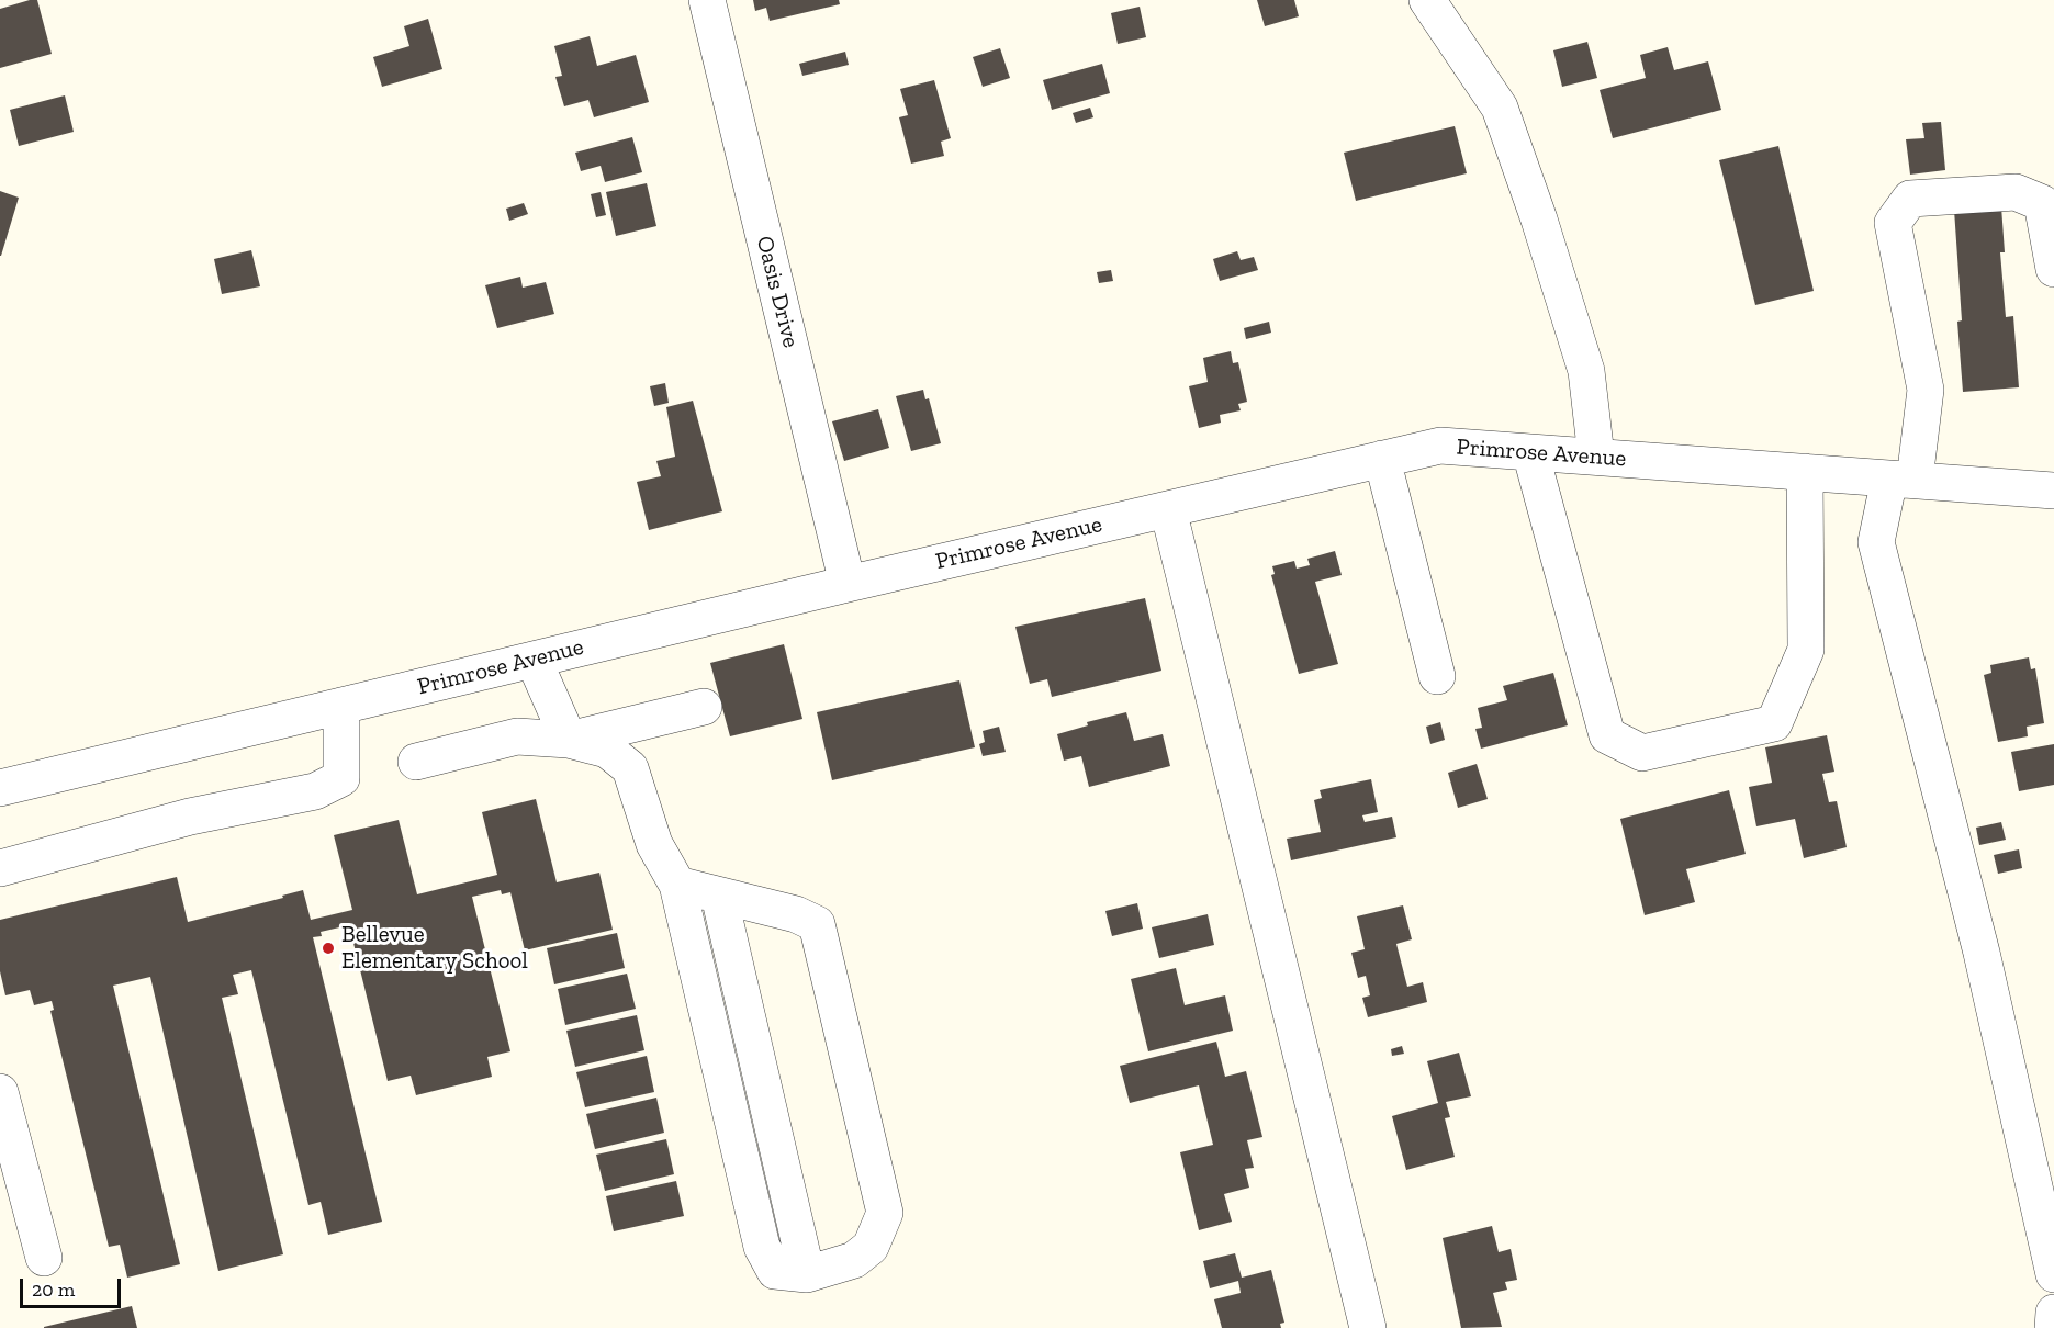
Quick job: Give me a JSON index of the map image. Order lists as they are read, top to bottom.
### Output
{
  "streets": {
    "street": ["Oasis Drive", "Primrose Avenue"]
  },
  "crossings": [
    ["Oasis Drive", "Primrose Avenue"]
  ],
  "places": ["Bellevue Elementary School"],
  "scale_bar": "20 m"
}
